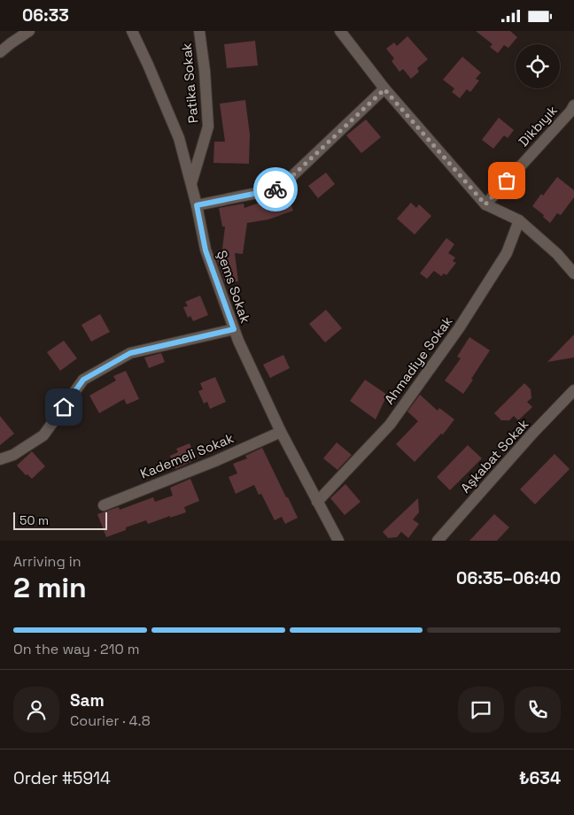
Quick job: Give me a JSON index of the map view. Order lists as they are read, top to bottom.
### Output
{
  "streets": {
    "street": [
      "Patika Sokak",
      "Dikbıyık",
      "Şems Sokak",
      "Ahmadiye Sokak",
      "Kademeli Sokak",
      "Aşkabat Sokak"
    ]
  },
  "crossings": [
    ["Patika Sokak", "Şems Sokak"],
    ["Şems Sokak", "Ahmadiye Sokak"],
    ["Şems Sokak", "Kademeli Sokak"]
  ],
  "scale_bar": "50 m",
  "page": {
    "status": "06:33",
    "scale": "50 m",
    "heading": ["2 min", "Arriving in", "06:35–06:40"],
    "panel": [
      "Sam",
      "Courier · 4.8",
      "Order #5914",
      "₺634"
    ],
    "bar": "On the way · 210 m"
  }
}
